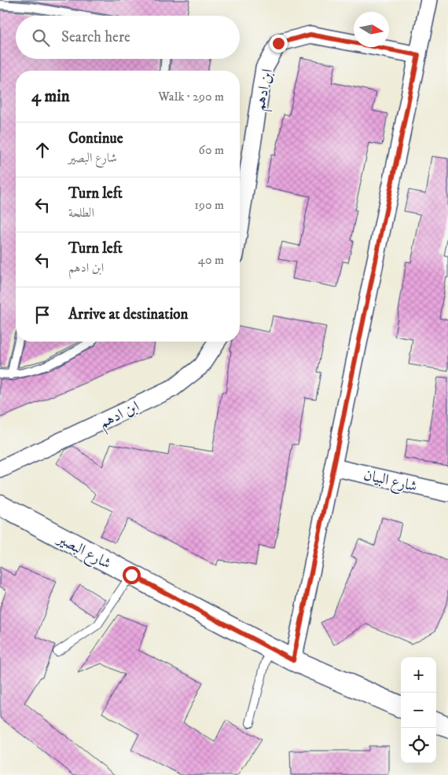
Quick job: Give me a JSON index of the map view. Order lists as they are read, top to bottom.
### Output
{
  "streets": {
    "street": ["ابن ادهم", "شارع البيان", "شارع البصير"]
  },
  "north": "right",
  "page": {
    "search": "Search here",
    "heading": ["4 min", "Walk · 290 m"],
    "list": [
      ["Continue", "شارع البصير", "60 m"],
      ["Turn left", "الطلحة", "190 m"],
      ["Turn left", "ابن ادهم", "40 m"],
      "Arrive at destination"
    ],
    "map_buttons": ["+", "−"]
  }
}
